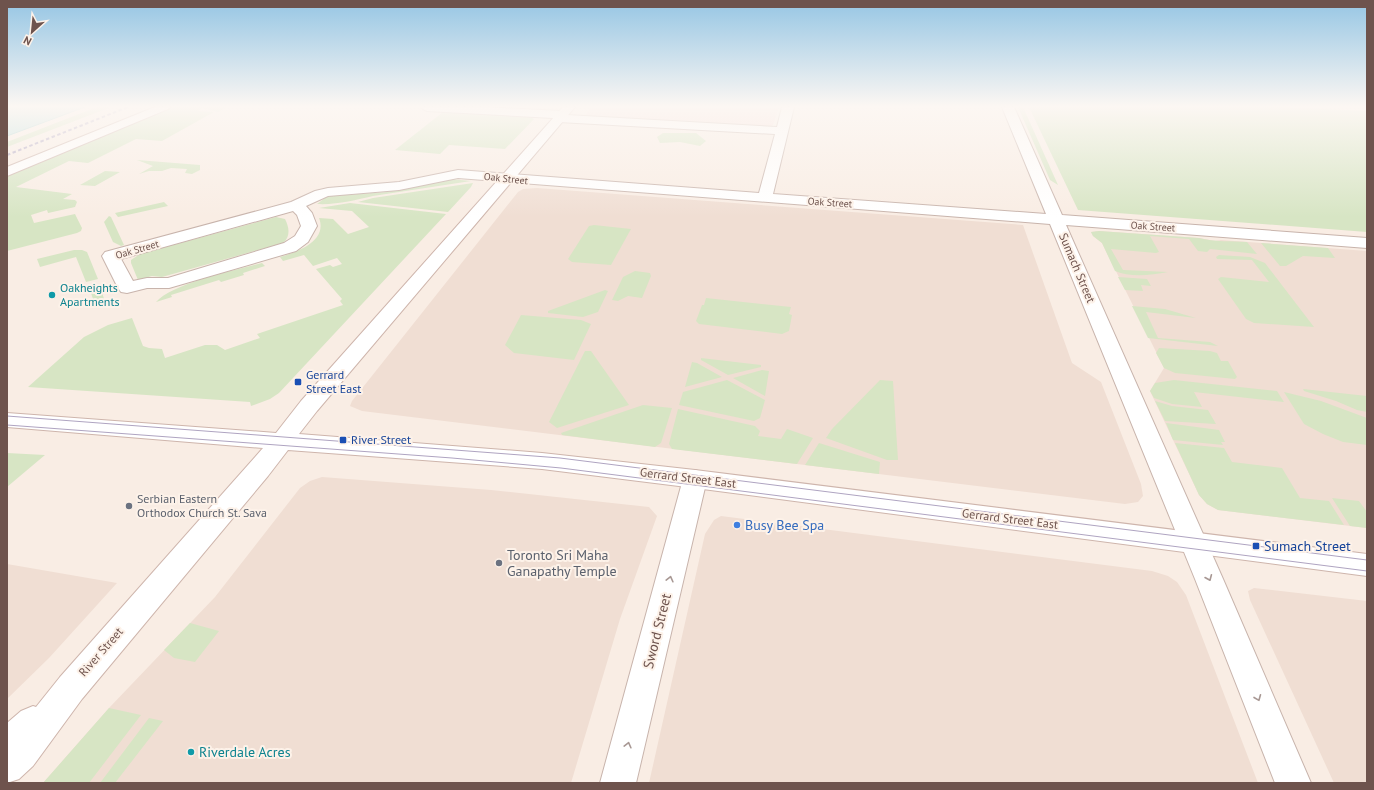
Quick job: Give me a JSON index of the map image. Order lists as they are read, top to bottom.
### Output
{
  "streets": {
    "street": [
      "Oak Street",
      "Sumach Street",
      "Gerrard Street East",
      "Sword Street",
      "River Street"
    ]
  },
  "crossings": [
    ["Oak Street", "Sumach Street"],
    ["Oak Street", "River Street"],
    ["Sumach Street", "Gerrard Street East"],
    ["Gerrard Street East", "Sword Street"],
    ["Gerrard Street East", "River Street"]
  ],
  "one_way": ["Sumach Street", "Sword Street"],
  "places": {
    "other": [
      "Oakheights Apartments",
      "Serbian Eastern Orthodox Church St. Sava",
      "Busy Bee Spa",
      "Toronto Sri Maha Ganapathy Temple",
      "Riverdale Acres"
    ],
    "transit": ["Gerrard Street East", "River Street", "Sumach Street"]
  },
  "north": "bottom left"
}
